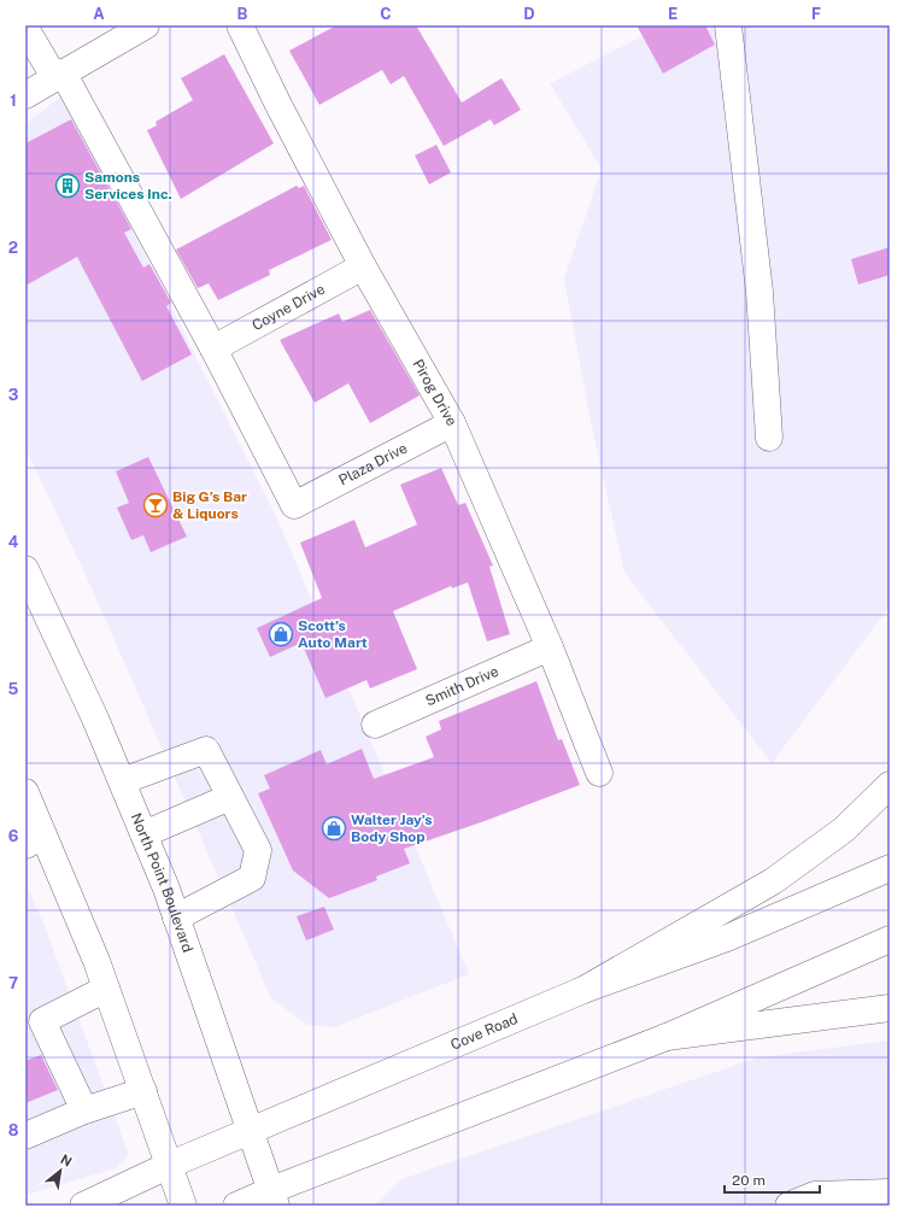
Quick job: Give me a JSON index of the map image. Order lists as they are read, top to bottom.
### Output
{
  "streets": {
    "main road": [
      "Coyne Drive",
      "Pirog Drive",
      "Plaza Drive",
      "Smith Drive",
      "North Point Boulevard",
      "Cove Road"
    ]
  },
  "crossings": [
    ["Coyne Drive", "Pirog Drive"],
    ["Coyne Drive", "Plaza Drive"],
    ["Pirog Drive", "Plaza Drive"],
    ["Pirog Drive", "Smith Drive"],
    ["North Point Boulevard", "Cove Road"]
  ],
  "places": {
    "building": ["Samons Services Inc."],
    "bar": ["Big G’s Bar & Liquors"],
    "shop": ["Scott’s Auto Mart", "Walter Jay’s Body Shop"]
  },
  "scale_bar": "20 m",
  "north": "top right",
  "grid": {
    "columns": [
      "A",
      "B",
      "C",
      "D",
      "E",
      "F"
    ],
    "rows": [
      "1",
      "2",
      "3",
      "4",
      "5",
      "6",
      "7",
      "8"
    ]
  }
}
